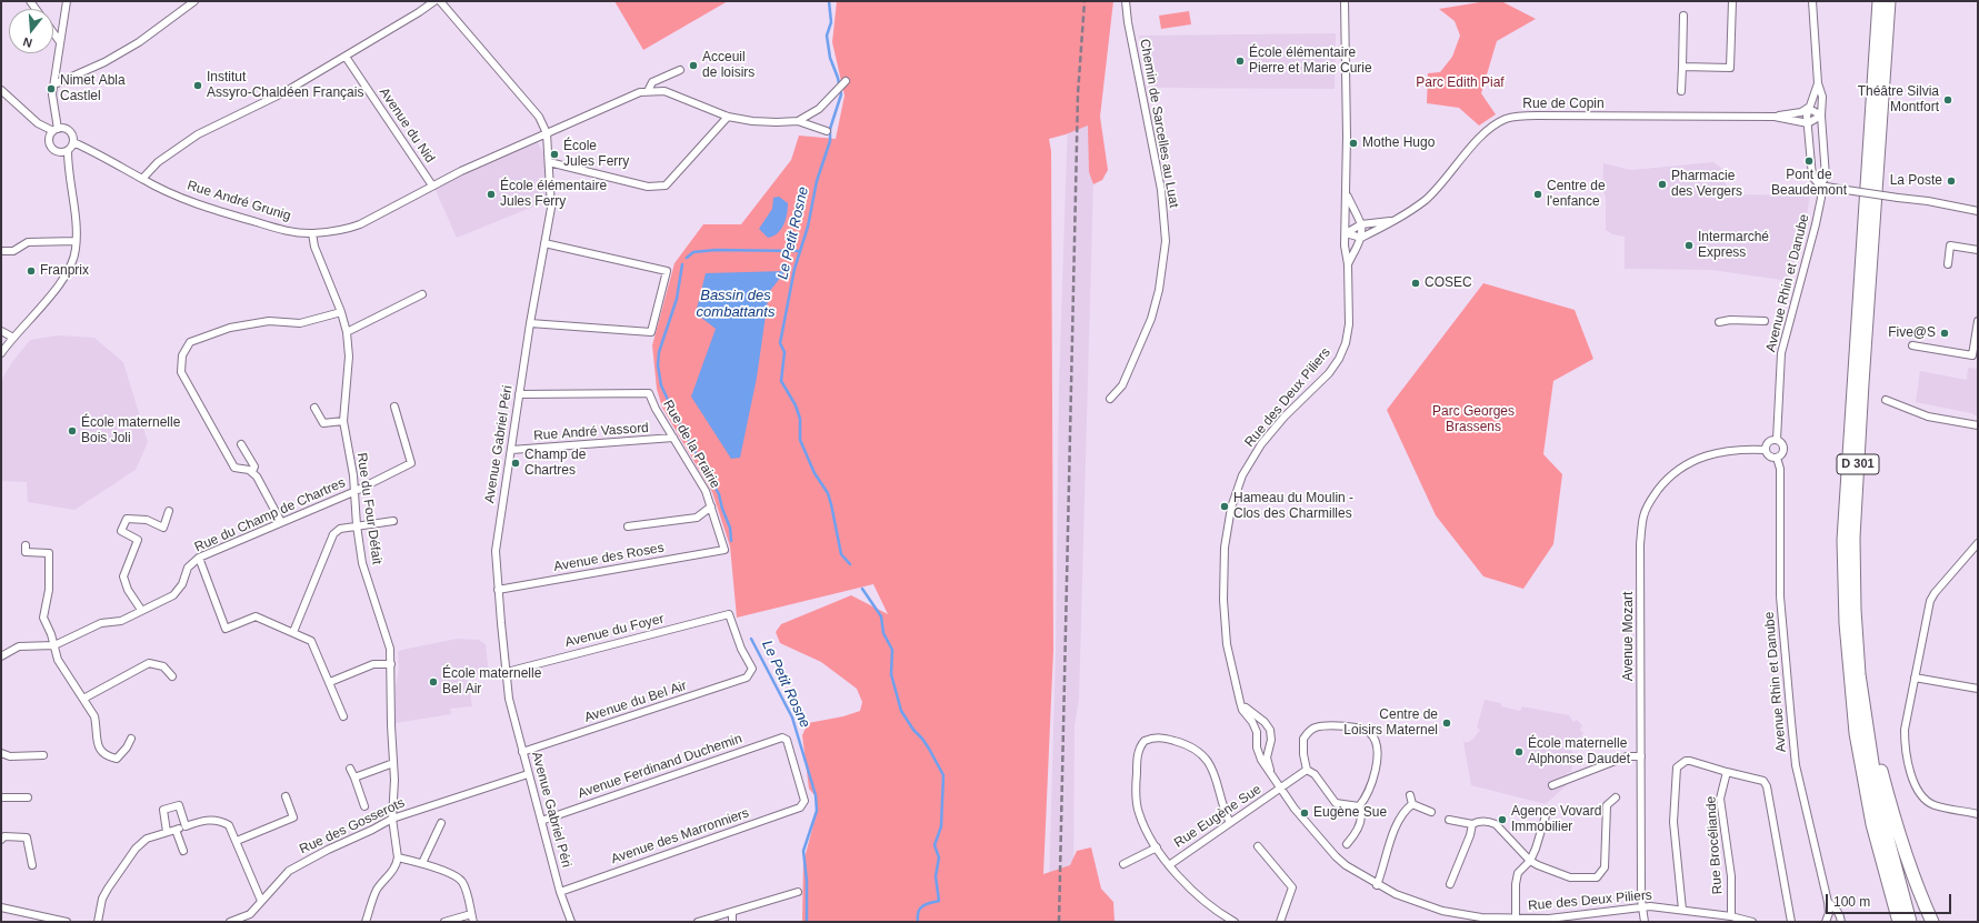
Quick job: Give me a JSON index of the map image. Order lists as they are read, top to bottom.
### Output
{
  "streets": {
    "highway": ["D 301"],
    "street": [
      "Rue de Copin",
      "Chemin de Sarcelles au Luat",
      "Avenue du Nid",
      "Rue André Grunig",
      "Avenue Rhin et Danube",
      "Rue des Deux Piliers",
      "Rue André Vassord",
      "Avenue Gabriel Péri",
      "Rue de la Prairie",
      "Rue du Four Défait",
      "Rue du Champ de Chartres",
      "Avenue des Roses",
      "Avenue du Foyer",
      "Avenue Mozart",
      "Avenue du Bel Air",
      "Avenue Ferdinand Duchemin",
      "Rue Eugène Sue",
      "Rue des Gosserots",
      "Avenue des Marronniers",
      "Rue Brocéliande"
    ]
  },
  "crossings": [
    ["Rue de Copin", "Rue des Deux Piliers"],
    ["Avenue du Nid", "Rue André Grunig"],
    ["Rue André Grunig", "Avenue Gabriel Péri"],
    ["Rue André Grunig", "Rue du Four Défait"],
    ["Avenue Rhin et Danube", "Avenue Mozart"],
    ["Rue des Deux Piliers", "Avenue Mozart"],
    ["Rue des Deux Piliers", "Rue Eugène Sue"],
    ["Rue des Deux Piliers", "Rue Brocéliande"],
    ["Rue André Vassord", "Avenue Gabriel Péri"],
    ["Rue André Vassord", "Rue de la Prairie"],
    ["Avenue Gabriel Péri", "Rue de la Prairie"],
    ["Avenue Gabriel Péri", "Avenue des Roses"],
    ["Avenue Gabriel Péri", "Avenue du Foyer"],
    ["Avenue Gabriel Péri", "Avenue du Bel Air"],
    ["Avenue Gabriel Péri", "Avenue Ferdinand Duchemin"],
    ["Avenue Gabriel Péri", "Rue des Gosserots"],
    ["Avenue Gabriel Péri", "Avenue des Marronniers"],
    ["Rue de la Prairie", "Avenue des Roses"],
    ["Rue du Four Défait", "Rue du Champ de Chartres"],
    ["Rue du Four Défait", "Rue des Gosserots"],
    ["Avenue du Foyer", "Avenue du Bel Air"],
    ["Avenue Ferdinand Duchemin", "Avenue des Marronniers"]
  ],
  "water": ["Le Petit Rosne", "Bassin des combattants"],
  "parks": ["Parc Edith Piaf", "Parc Georges Brassens"],
  "places": [
    "École élémentaire Pierre et Marie Curie",
    "Acceuil de loisirs",
    "Institut Assyro-Chaldéen Français",
    "Nimet Abla Castlel",
    "Théâtre Silvia Montfort",
    "Mothe Hugo",
    "École Jules Ferry",
    "Pont de Beaudemont",
    "La Poste",
    "Pharmacie des Vergers",
    "École élémentaire Jules Ferry",
    "Centre de l'enfance",
    "Intermarché Express",
    "Franprix",
    "COSEC",
    "Five@S",
    "École maternelle Bois Joli",
    "Champ de Chartres",
    "Hameau du Moulin - Clos des Charmilles",
    "École maternelle Bel Air",
    "Centre de Loisirs Maternel",
    "École maternelle Alphonse Daudet",
    "Eugène Sue",
    "Agence Vovard Immobilier"
  ],
  "scale_bar": "100 m",
  "north": "bottom"
}
